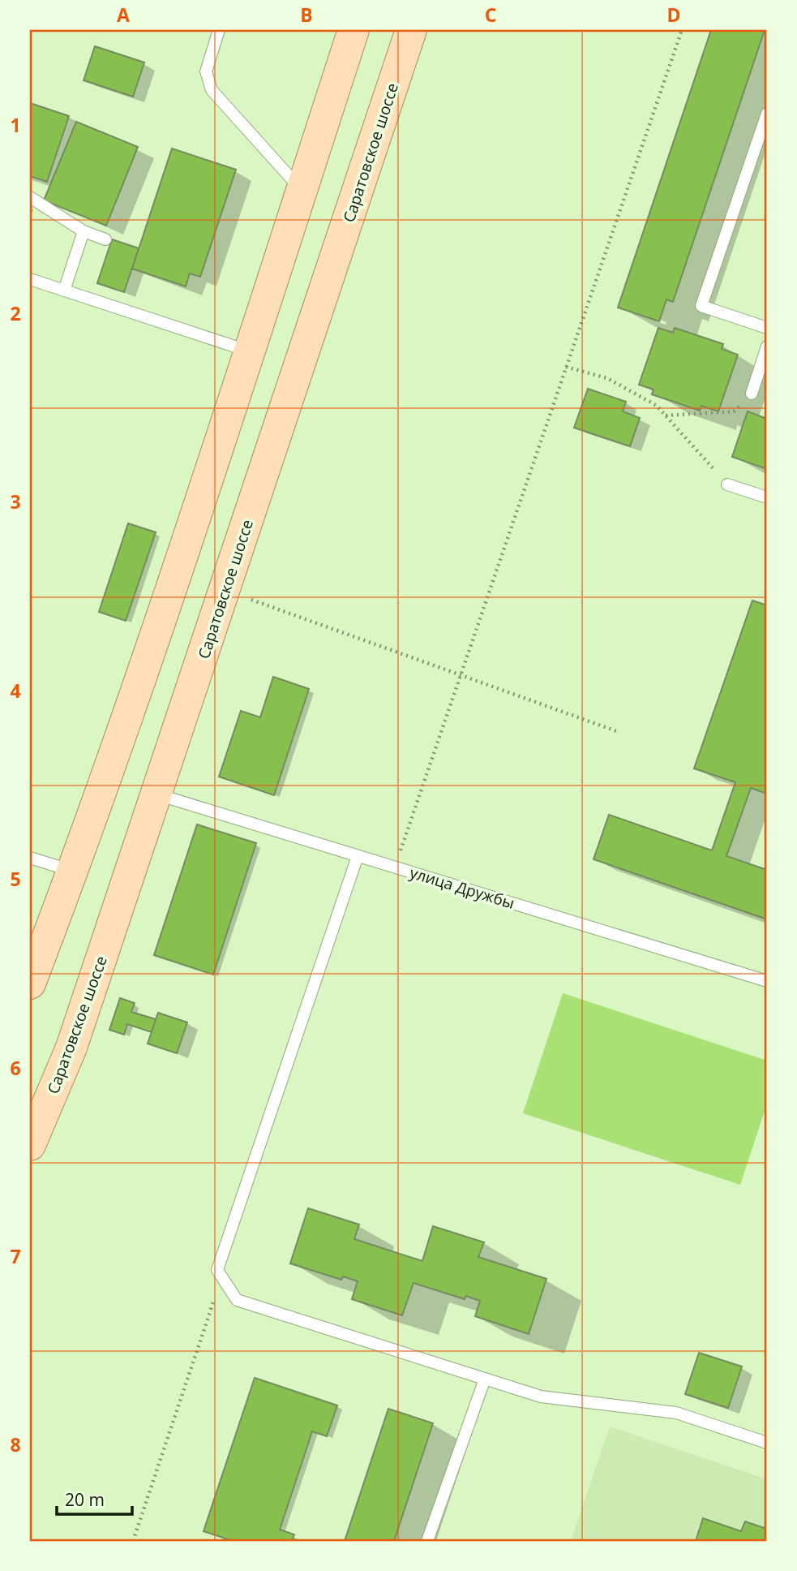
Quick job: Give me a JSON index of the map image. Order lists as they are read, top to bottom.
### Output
{
  "streets": {
    "main road": ["Саратовское шоссе"],
    "lane": ["улица Дружбы"]
  },
  "crossings": [
    ["Саратовское шоссе", "улица Дружбы"]
  ],
  "scale_bar": "20 m",
  "grid": {
    "columns": [
      "A",
      "B",
      "C",
      "D"
    ],
    "rows": [
      "1",
      "2",
      "3",
      "4",
      "5",
      "6",
      "7",
      "8"
    ]
  }
}
